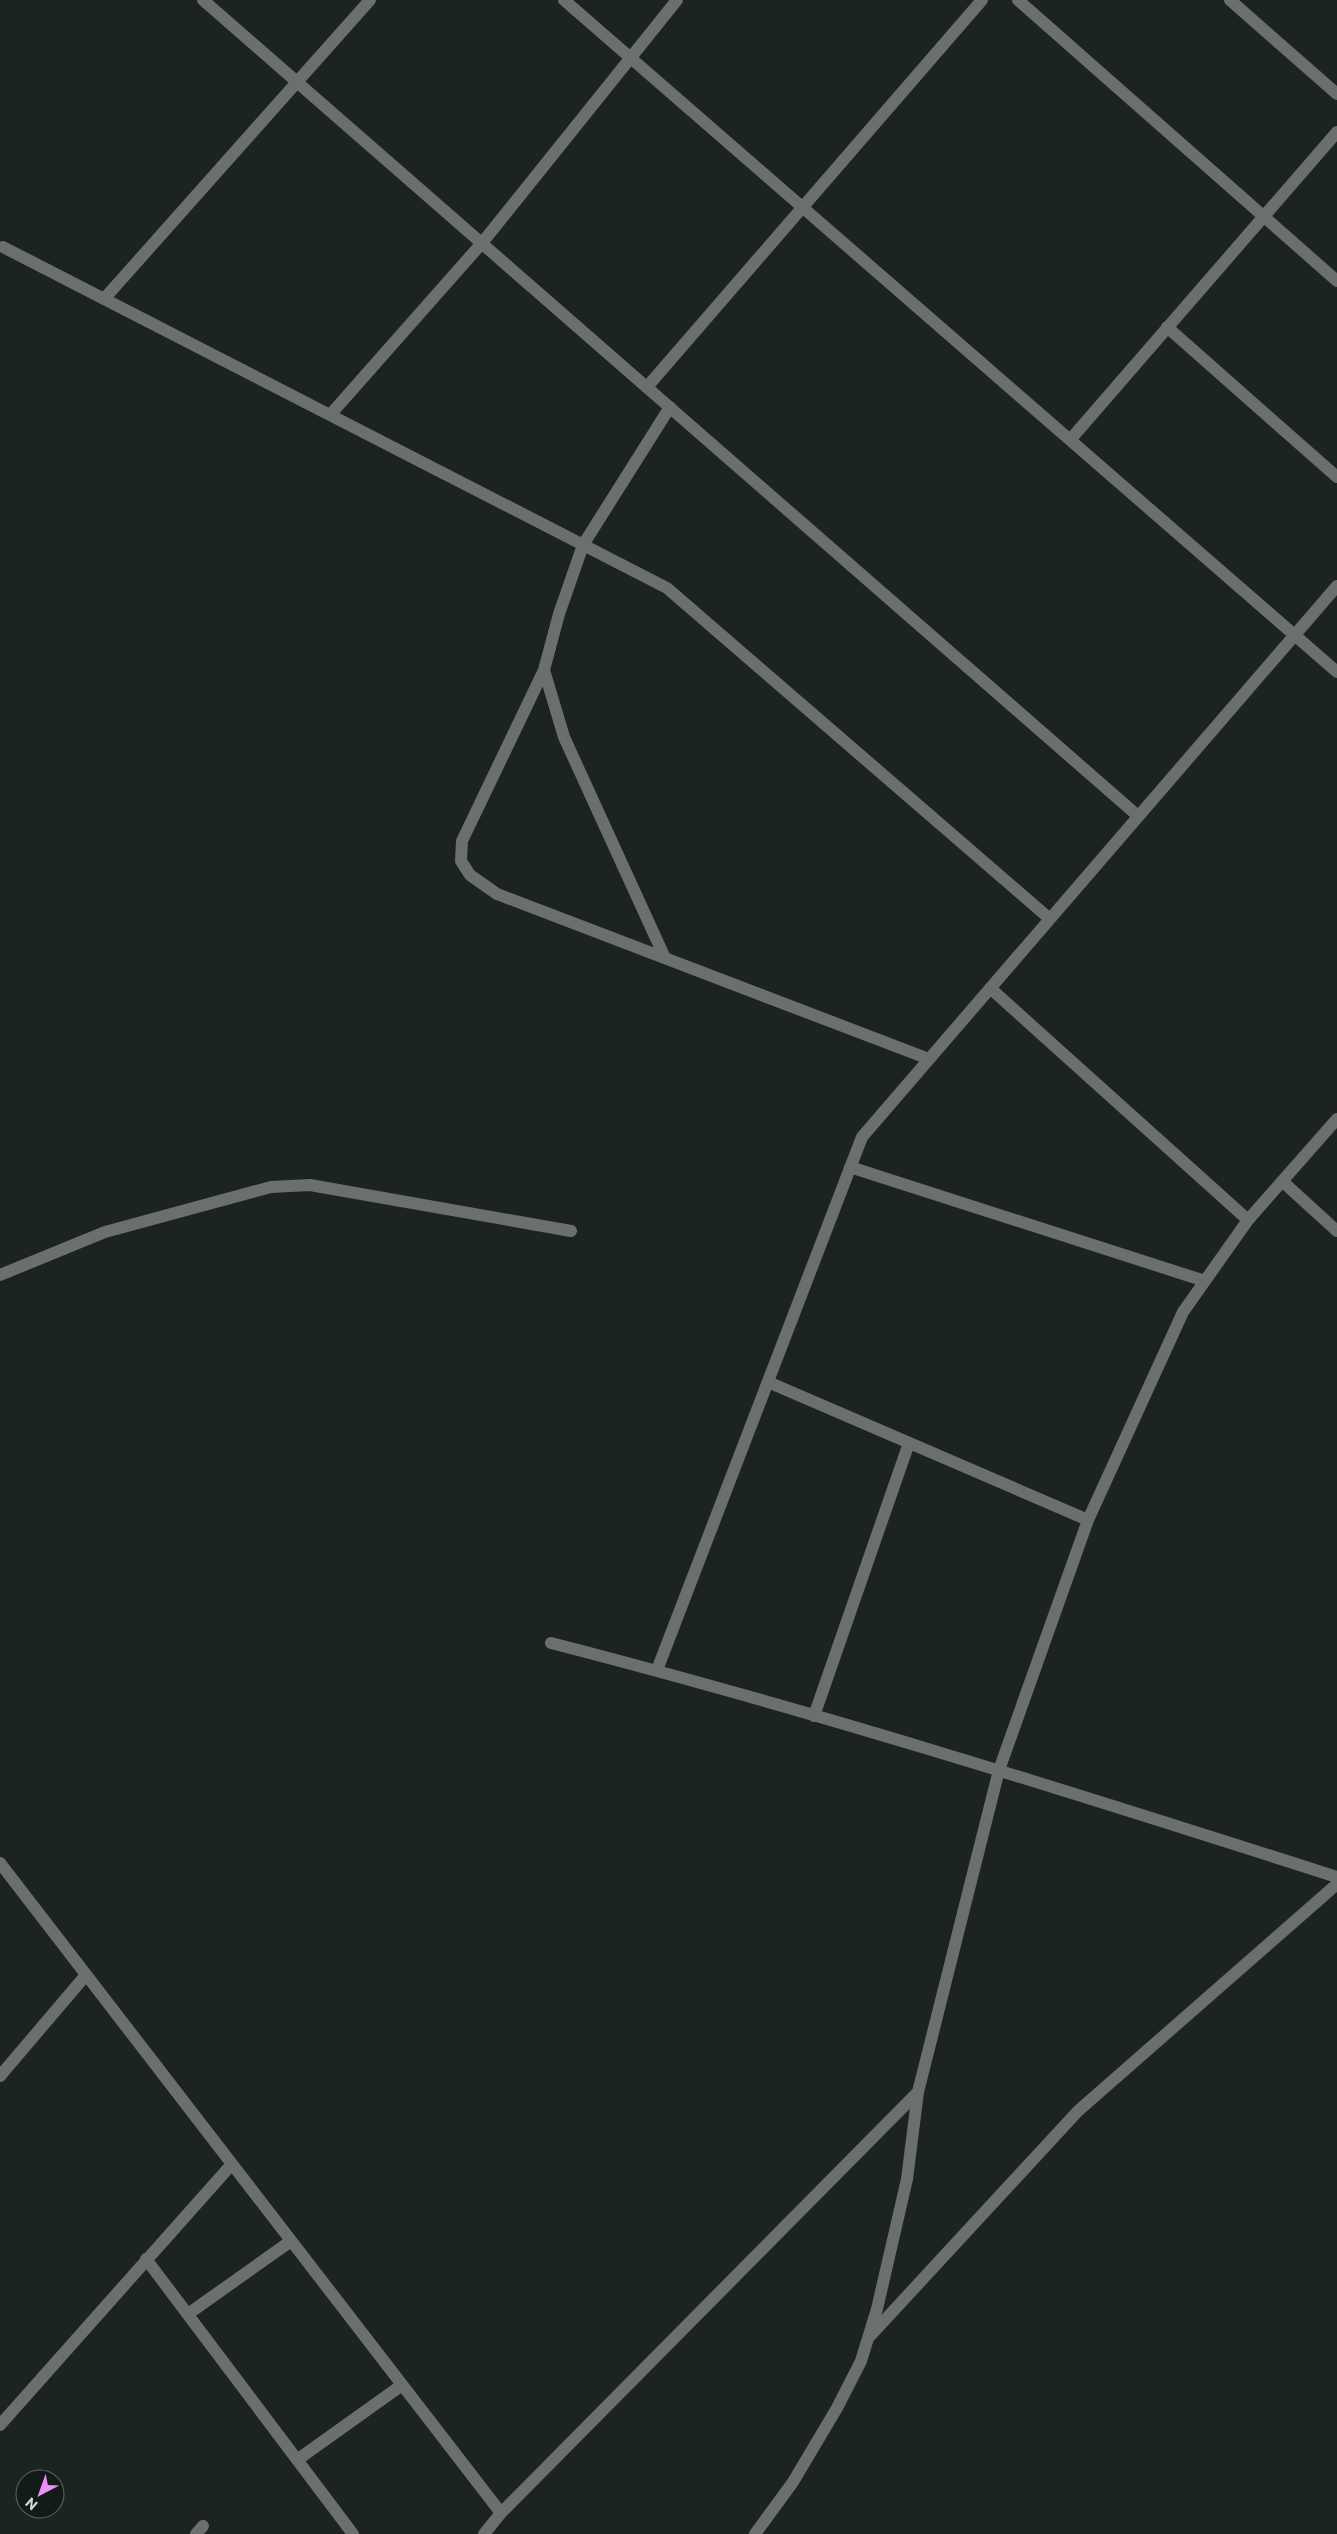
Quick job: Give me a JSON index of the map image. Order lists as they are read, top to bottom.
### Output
{
  "north": "bottom left"
}
